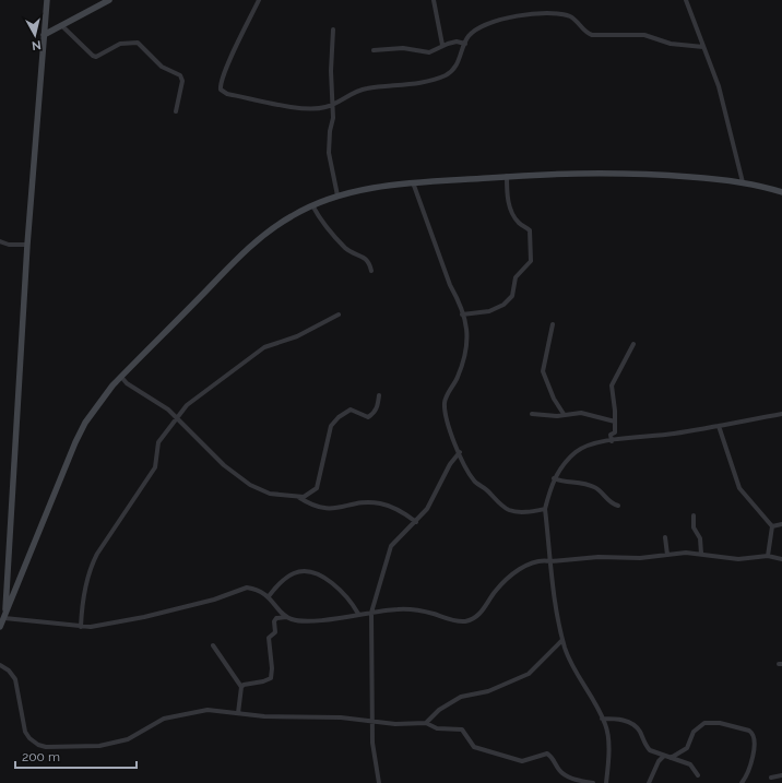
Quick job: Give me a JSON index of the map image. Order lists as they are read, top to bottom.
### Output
{
  "scale_bar": "200 m",
  "north": "bottom"
}
